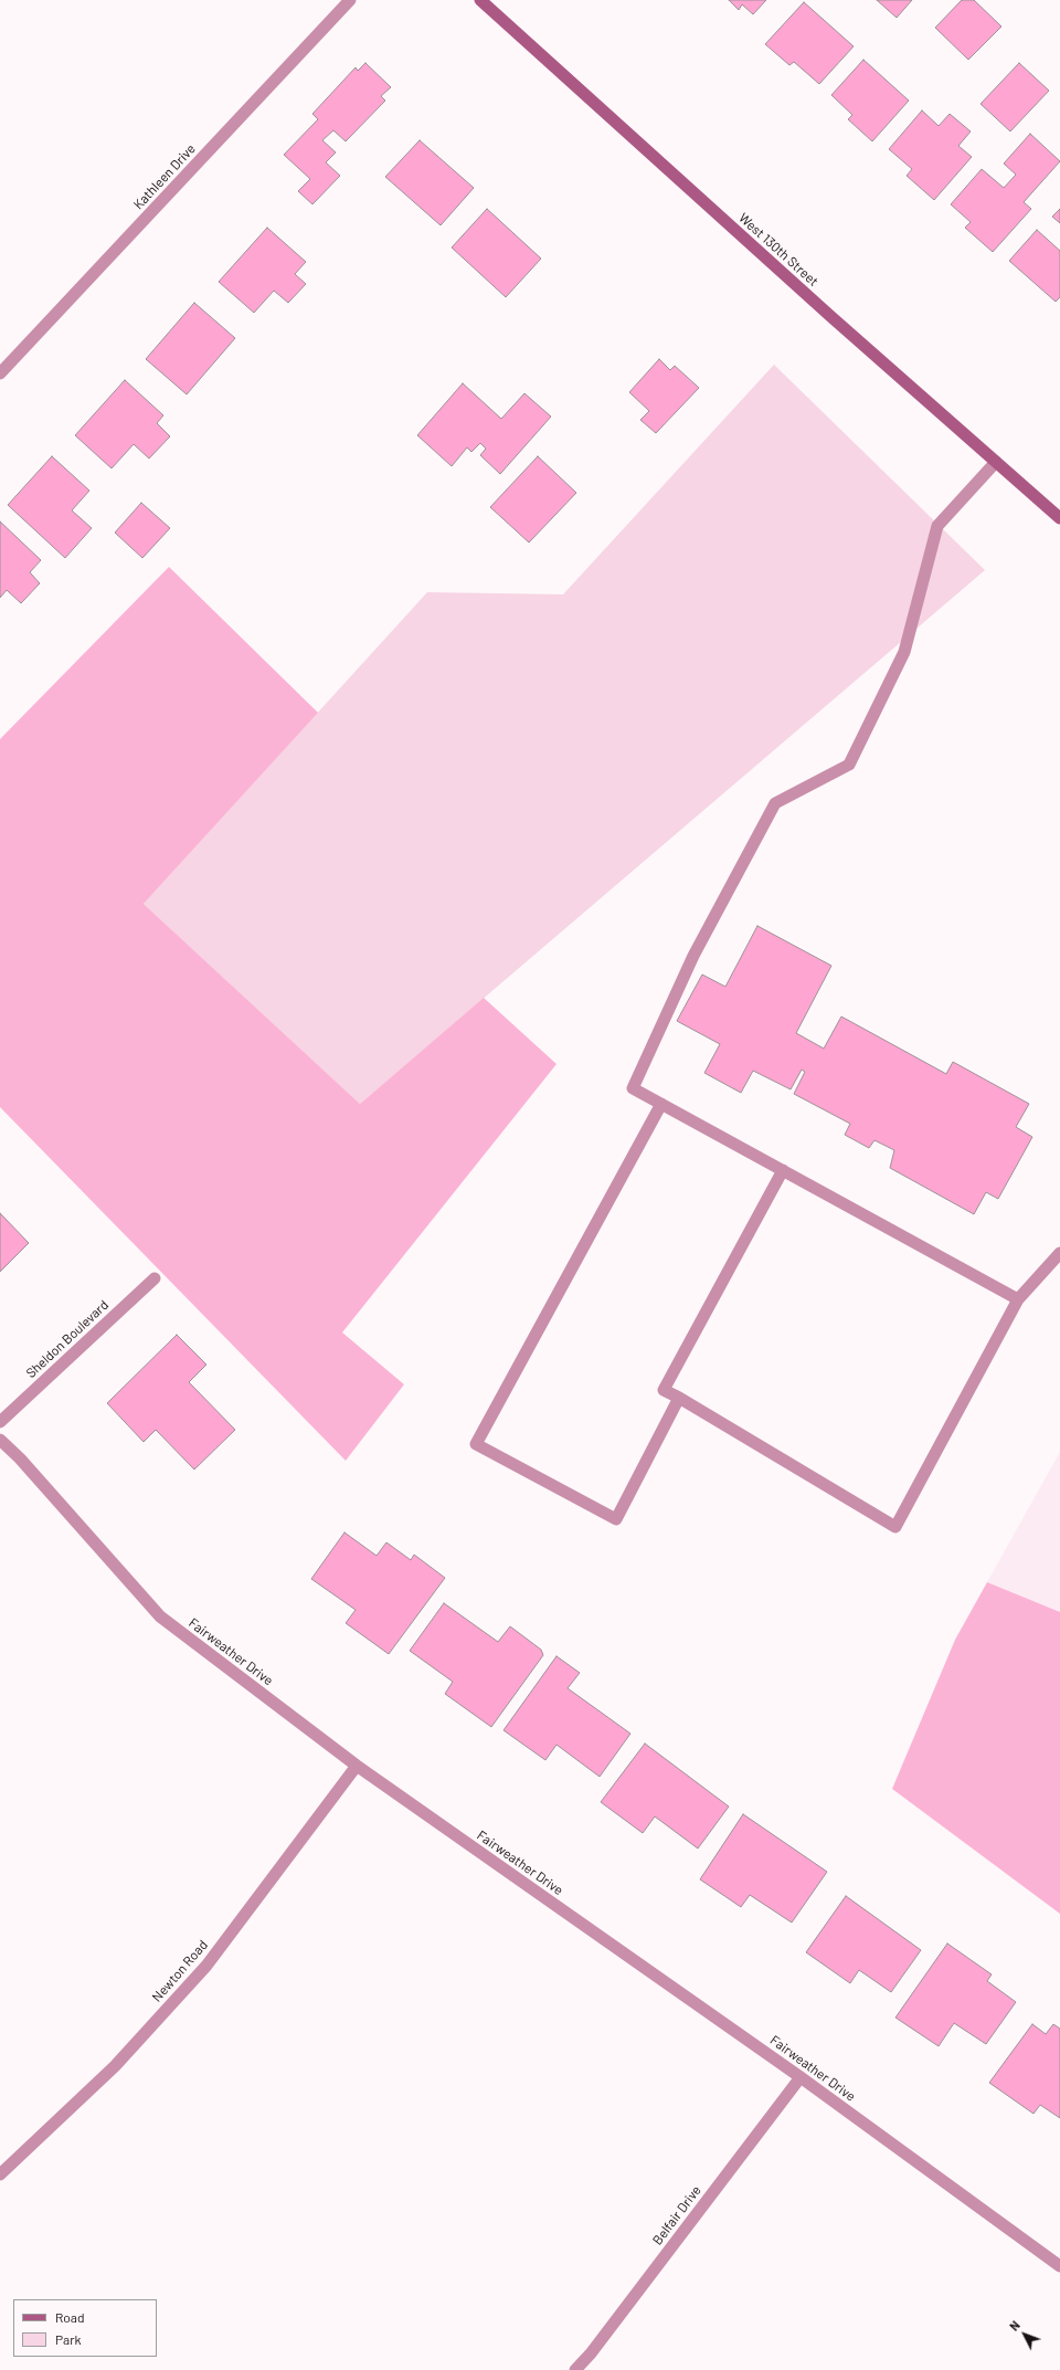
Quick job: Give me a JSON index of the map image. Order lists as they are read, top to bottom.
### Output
{
  "streets": {
    "main road": ["West 130th Street"],
    "street": [
      "Kathleen Drive",
      "Sheldon Boulevard",
      "Fairweather Drive",
      "Newton Road",
      "Belfair Drive"
    ]
  },
  "crossings": [
    ["Fairweather Drive", "Newton Road"],
    ["Fairweather Drive", "Belfair Drive"]
  ],
  "legend": ["Road", "Park"],
  "north": "top left"
}
